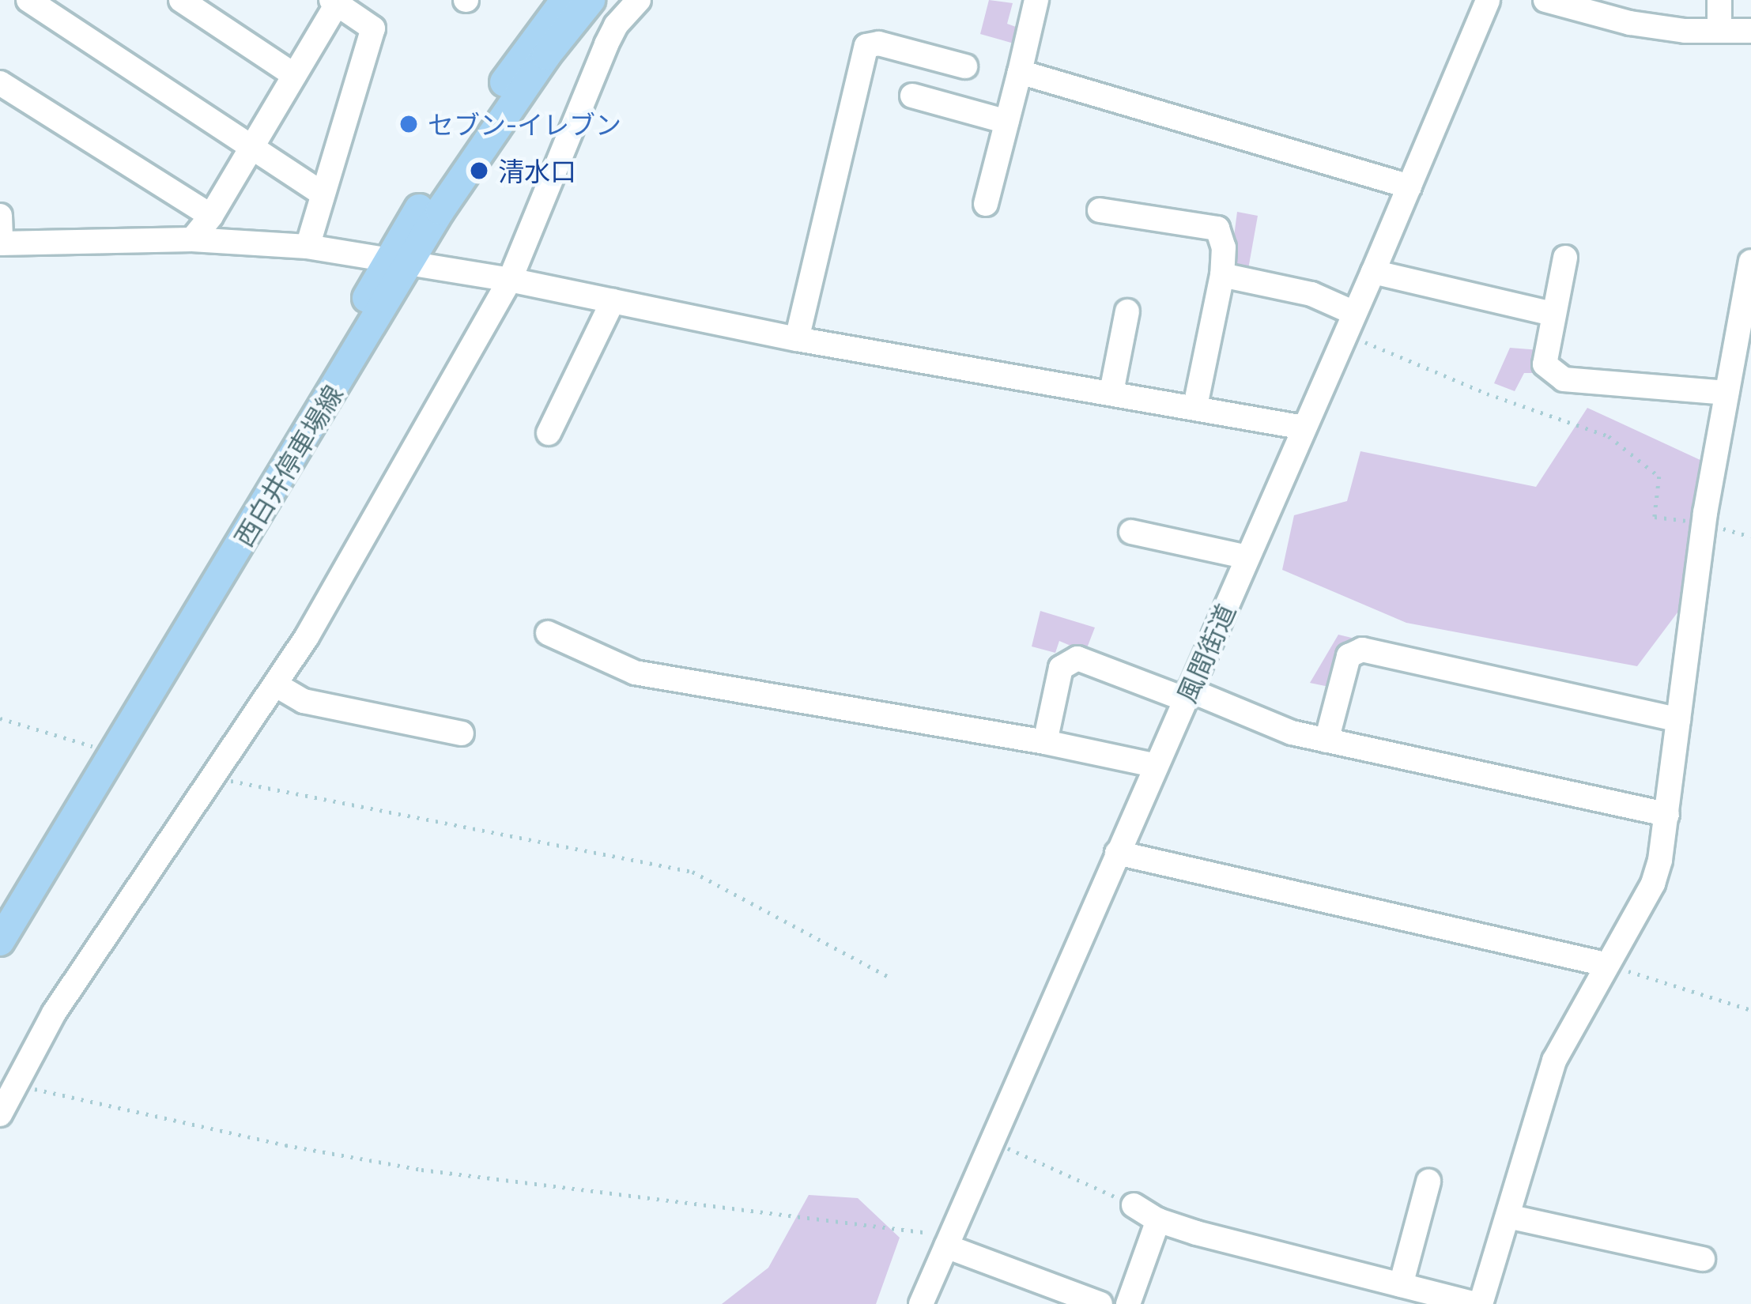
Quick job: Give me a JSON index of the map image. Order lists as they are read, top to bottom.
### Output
{
  "streets": {
    "main road": ["西白井停車場線"],
    "street": ["風間街道"]
  },
  "places": ["セブン-イレブン", "清水口"]
}
